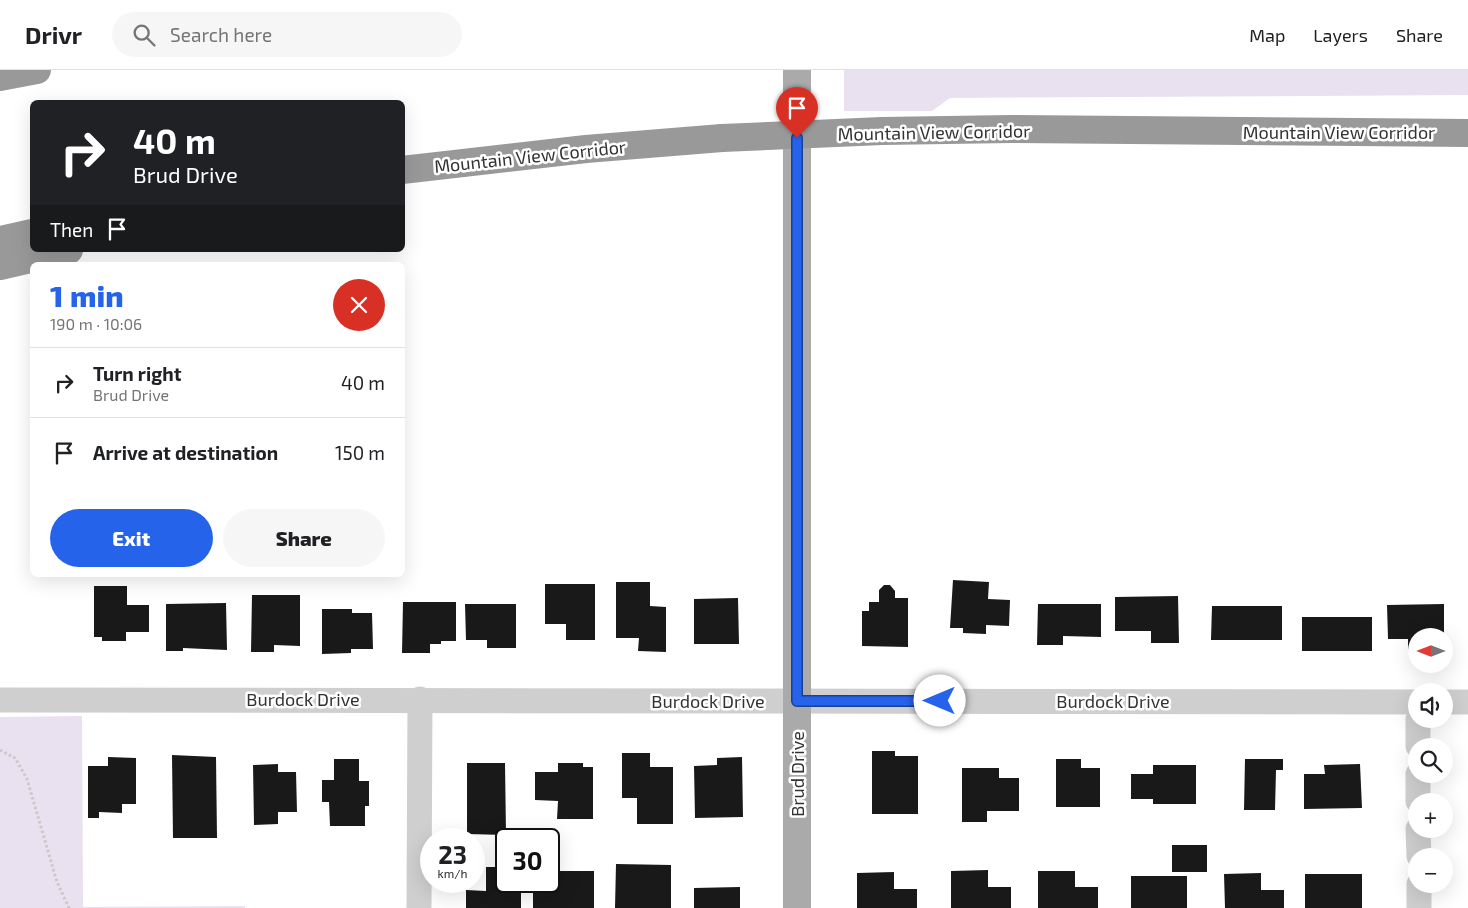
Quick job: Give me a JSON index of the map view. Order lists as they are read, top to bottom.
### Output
{
  "streets": {
    "highway": ["Mountain View Corridor"],
    "main road": ["Brud Drive"],
    "street": ["Burdock Drive"]
  },
  "crossings": [
    ["Burdock Drive", "Brud Drive"]
  ],
  "north": "left",
  "page": {
    "header": "Drivr",
    "search": "Search here",
    "nav": ["Map", "Layers", "Share"],
    "turn": ["40 m", "Brud Drive"],
    "then": "Then",
    "heading": ["1 min", "190 m · 10:06"],
    "list": [
      {
        "name": "Turn right",
        "note": "Brud Drive",
        "value": "40 m"
      },
      {
        "name": "Arrive at destination",
        "value": "150 m"
      }
    ],
    "buttons": ["Exit", "Share"],
    "map_buttons": ["+", "−"],
    "speed": "23 km/h",
    "limit": "30"
  }
}
